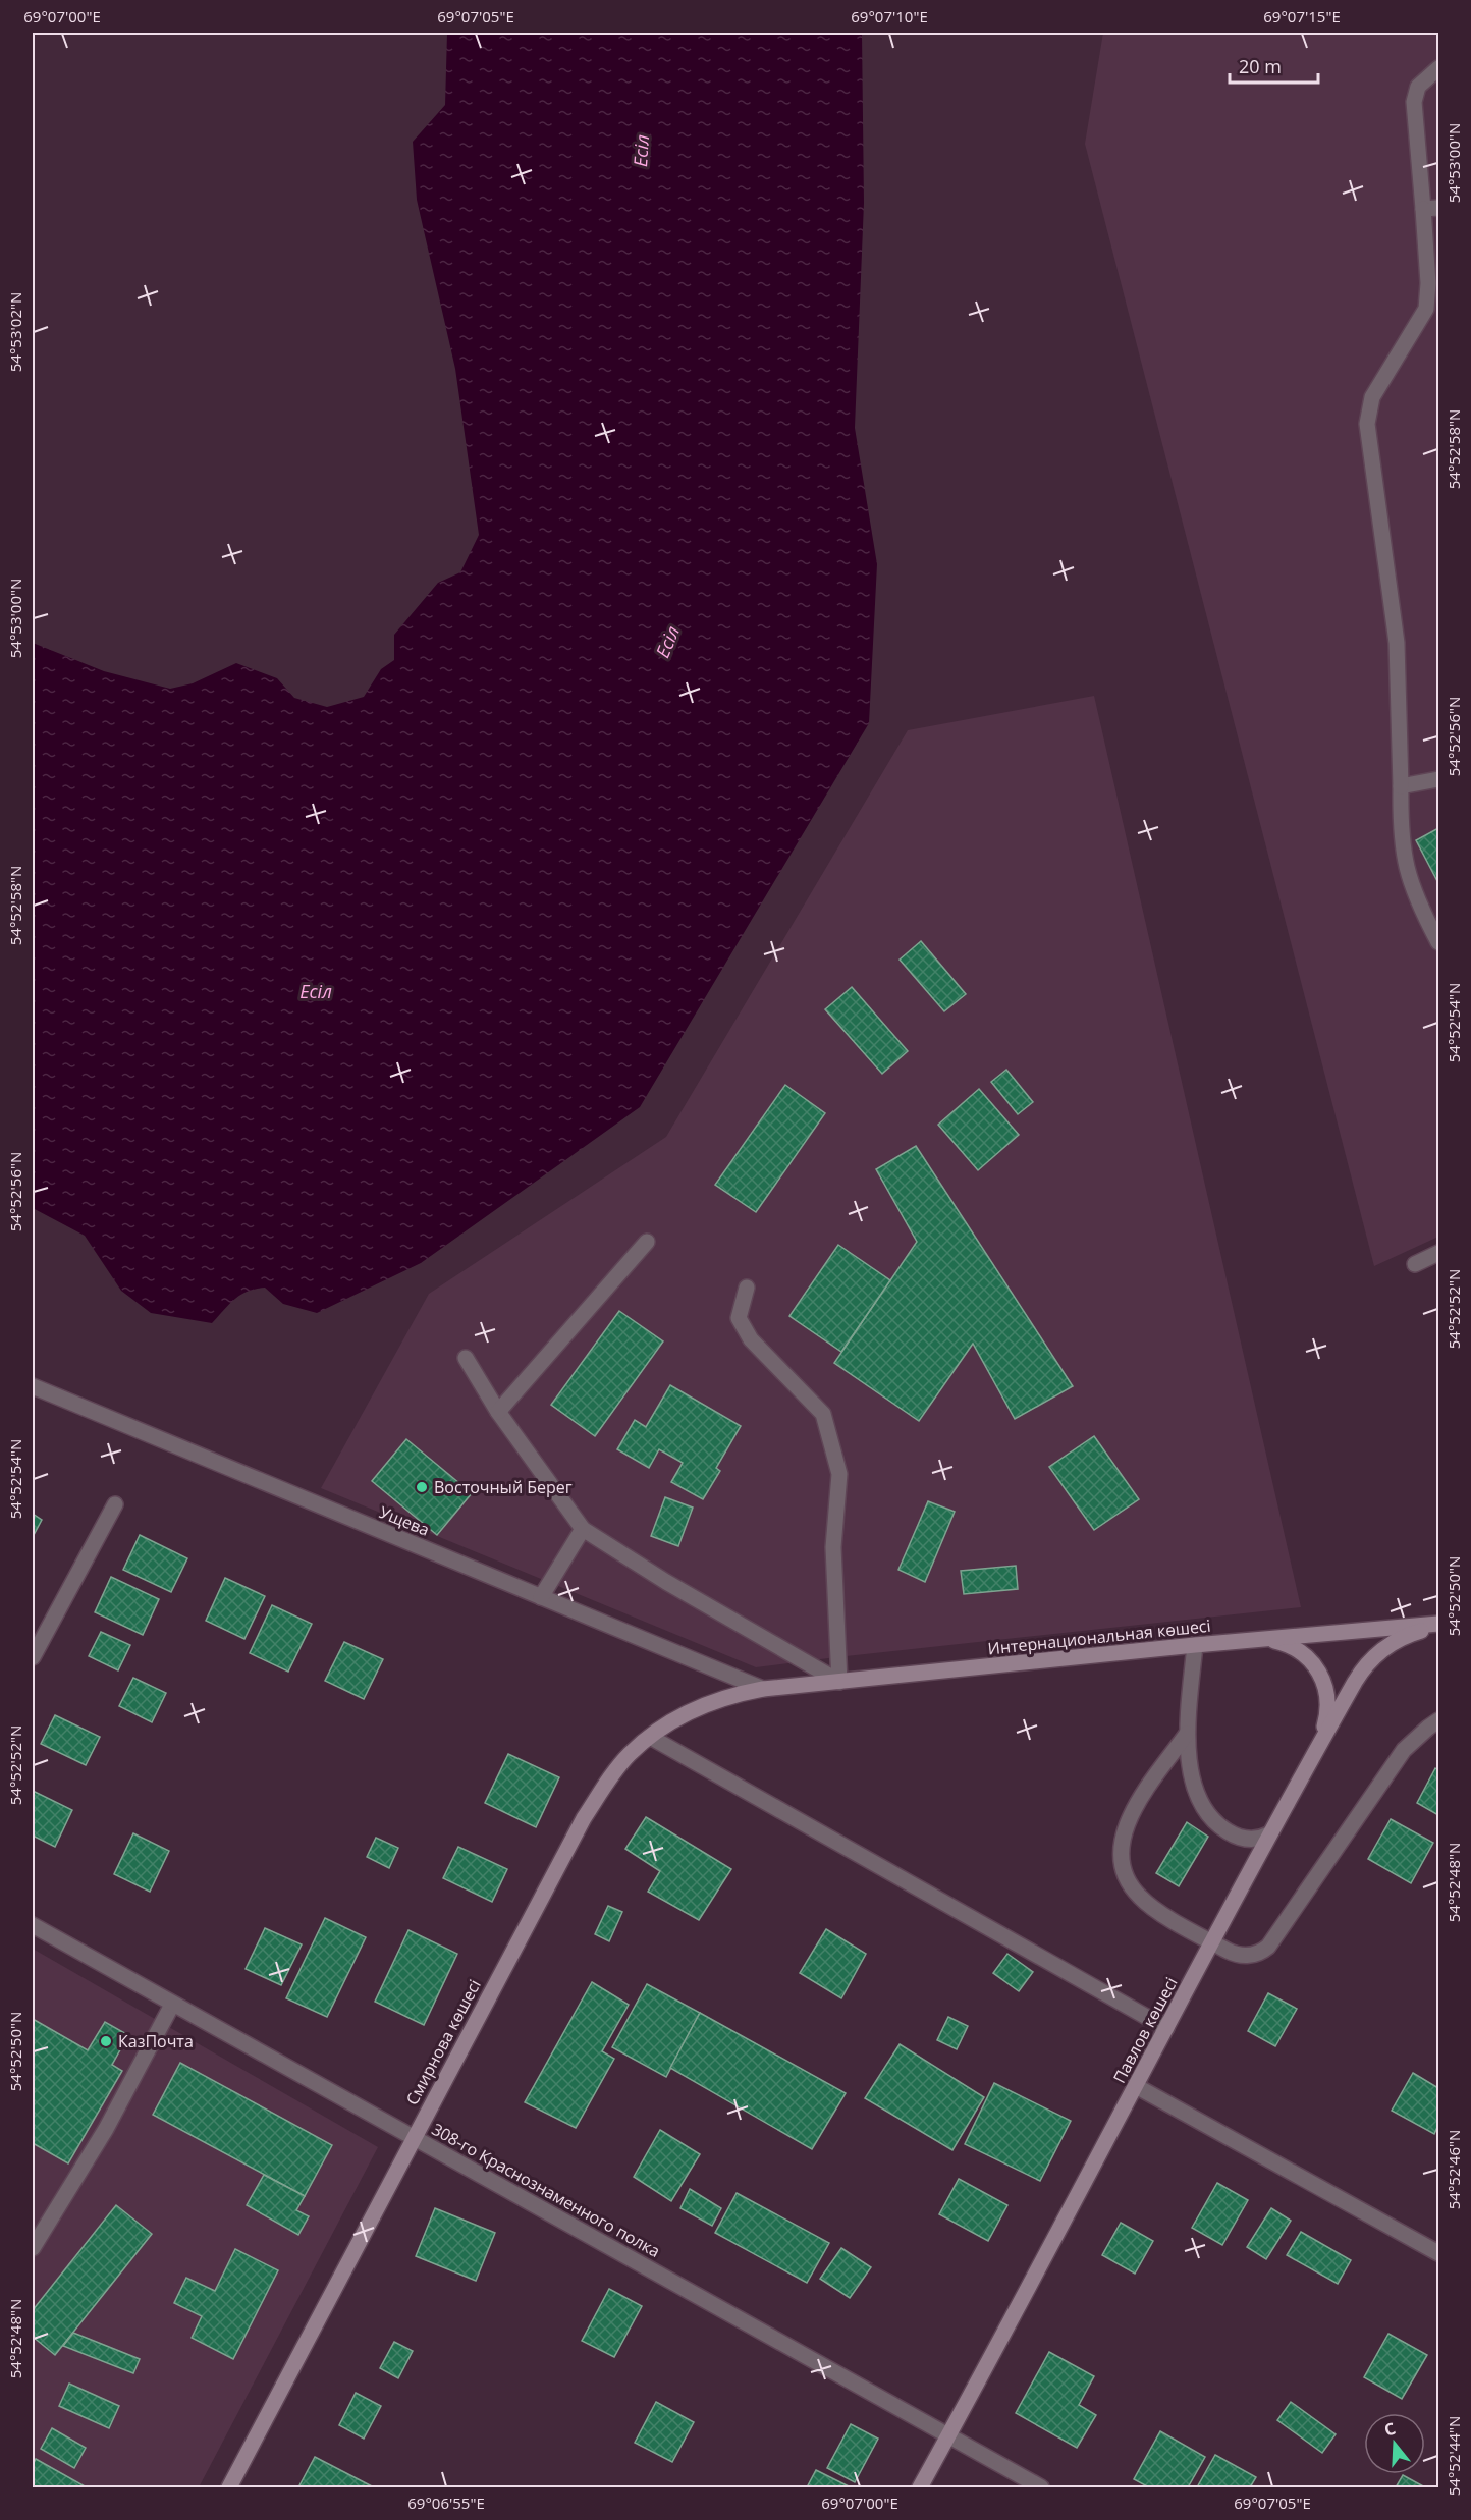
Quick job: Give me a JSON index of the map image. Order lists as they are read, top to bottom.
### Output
{
  "streets": {
    "street": [
      "Ущева",
      "Интернациональная көшесі",
      "Павлов көшесі",
      "Смирнова көшесі",
      "308-го Краснознаменного полка"
    ]
  },
  "crossings": [
    ["Ущева", "Интернациональная көшесі"],
    ["Ущева", "Смирнова көшесі"],
    ["Интернациональная көшесі", "Павлов көшесі"],
    ["Интернациональная көшесі", "Смирнова көшесі"],
    ["Павлов көшесі", "308-го Краснознаменного полка"],
    ["Смирнова көшесі", "308-го Краснознаменного полка"]
  ],
  "water": ["Есіл"],
  "places": ["Восточный Берег", "КазПочта"],
  "scale_bar": "20 m",
  "north": "top",
  "coordinates": [
    "69°07'00\"E",
    "69°07'05\"E",
    "69°07'10\"E",
    "69°07'15\"E",
    "54°53'00\"N",
    "54°53'02\"N",
    "54°52'58\"N",
    "54°52'56\"N",
    "54°52'54\"N",
    "54°52'52\"N",
    "54°52'50\"N",
    "54°52'48\"N",
    "54°52'46\"N",
    "54°52'44\"N",
    "69°06'55\"E"
  ]
}
